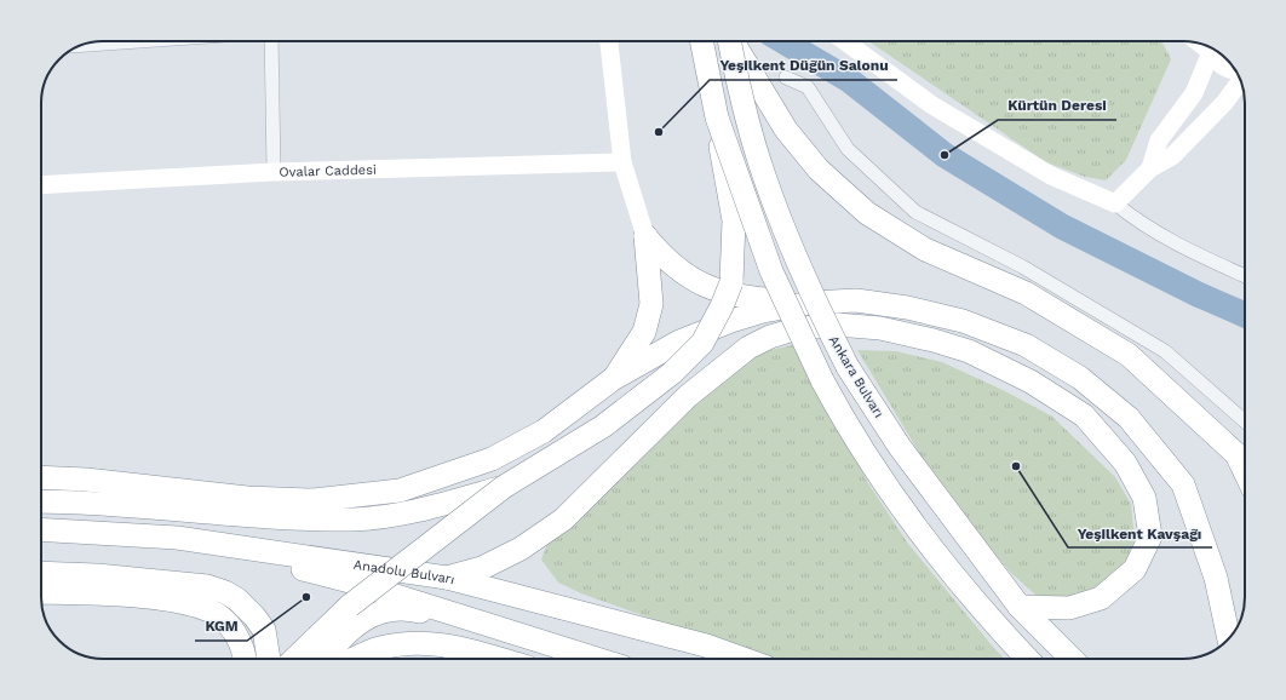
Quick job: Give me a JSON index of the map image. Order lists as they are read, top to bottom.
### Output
{
  "streets": {
    "highway": ["Ankara Bulvarı", "Anadolu Bulvarı"],
    "street": ["Ovalar Caddesi"]
  },
  "places": [
    "Yeşilkent Düğün Salonu",
    "Kürtün Deresi",
    "Yeşilkent Kavşağı",
    "KGM"
  ]
}
